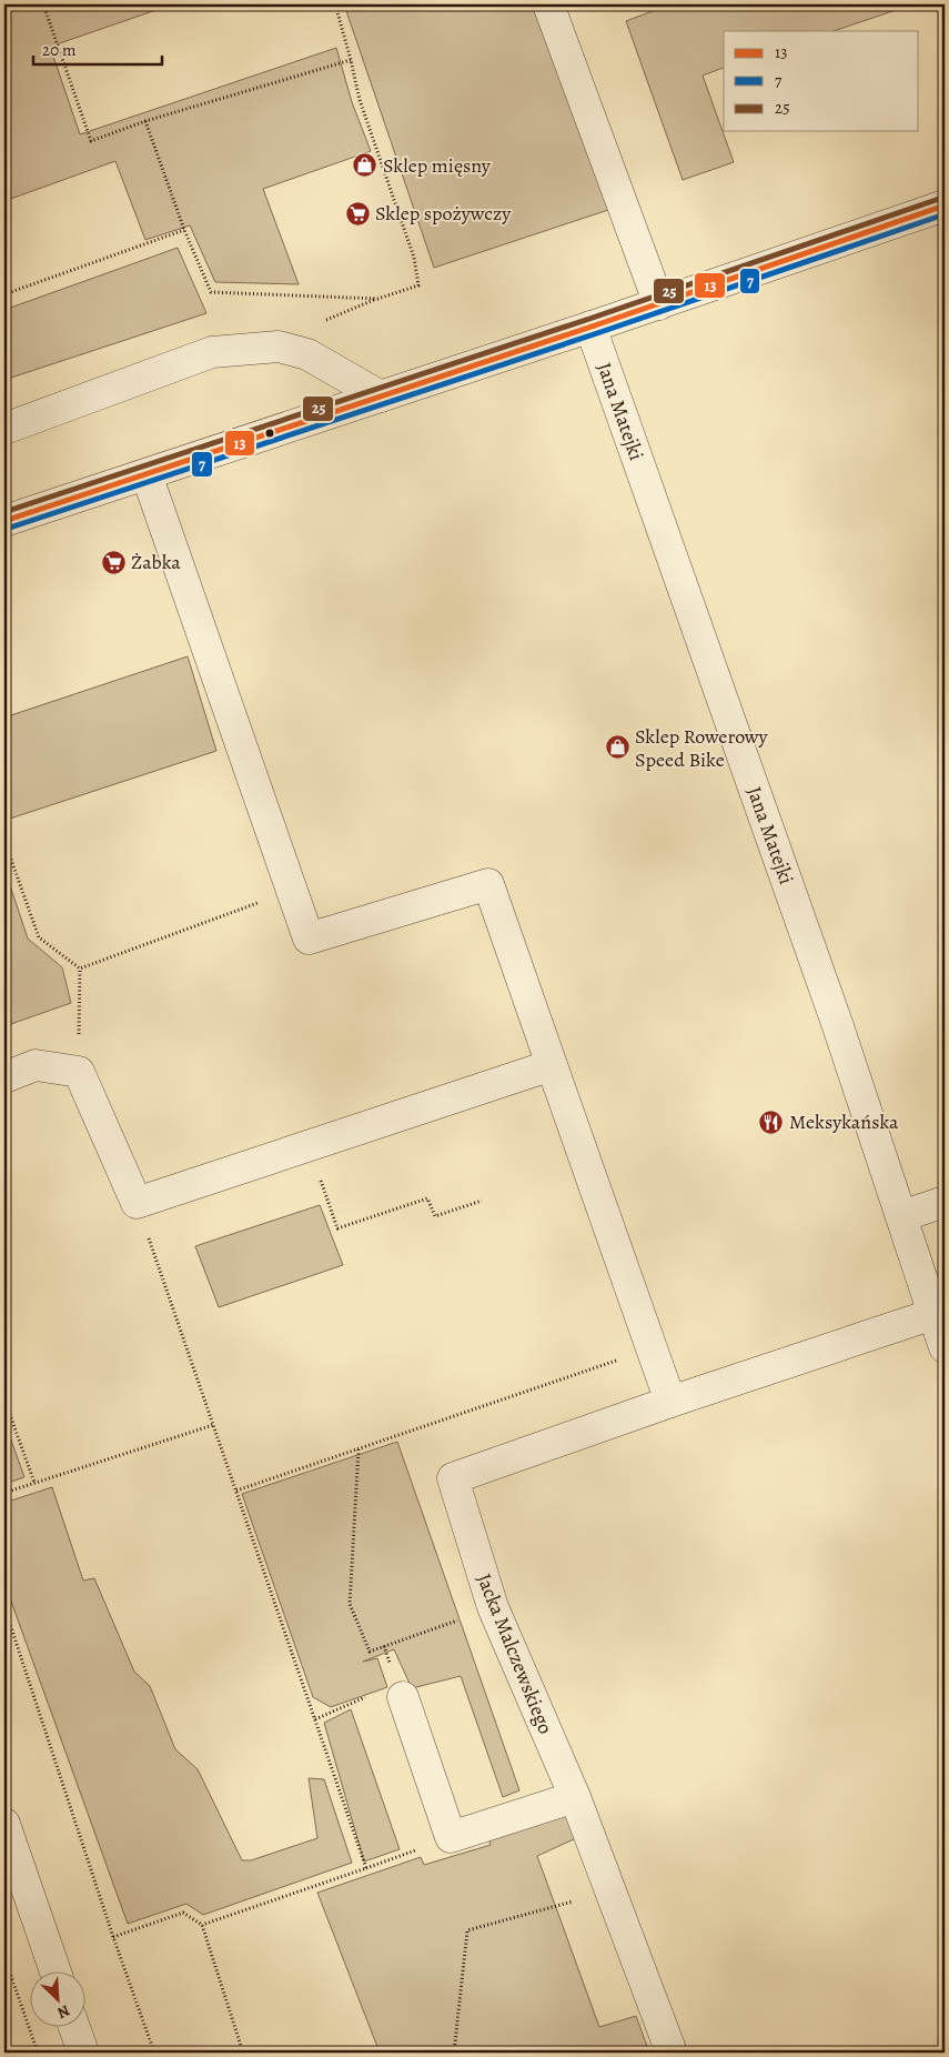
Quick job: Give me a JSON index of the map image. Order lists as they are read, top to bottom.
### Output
{
  "streets": {
    "street": ["Jana Matejki", "Jacka Malczewskiego"]
  },
  "crossings": [
    ["Jana Matejki", "Jacka Malczewskiego"]
  ],
  "places": {
    "shop": ["Sklep mięsny", "Sklep Rowerowy Speed Bike"],
    "supermarket": ["Sklep spożywczy", "Żabka"],
    "restaurant": ["Meksykańska"]
  },
  "lines": ["transit line 25", "transit line 13", "transit line 7"],
  "legend": ["13", "7", "25"],
  "scale_bar": "20 m",
  "north": "bottom right"
}
